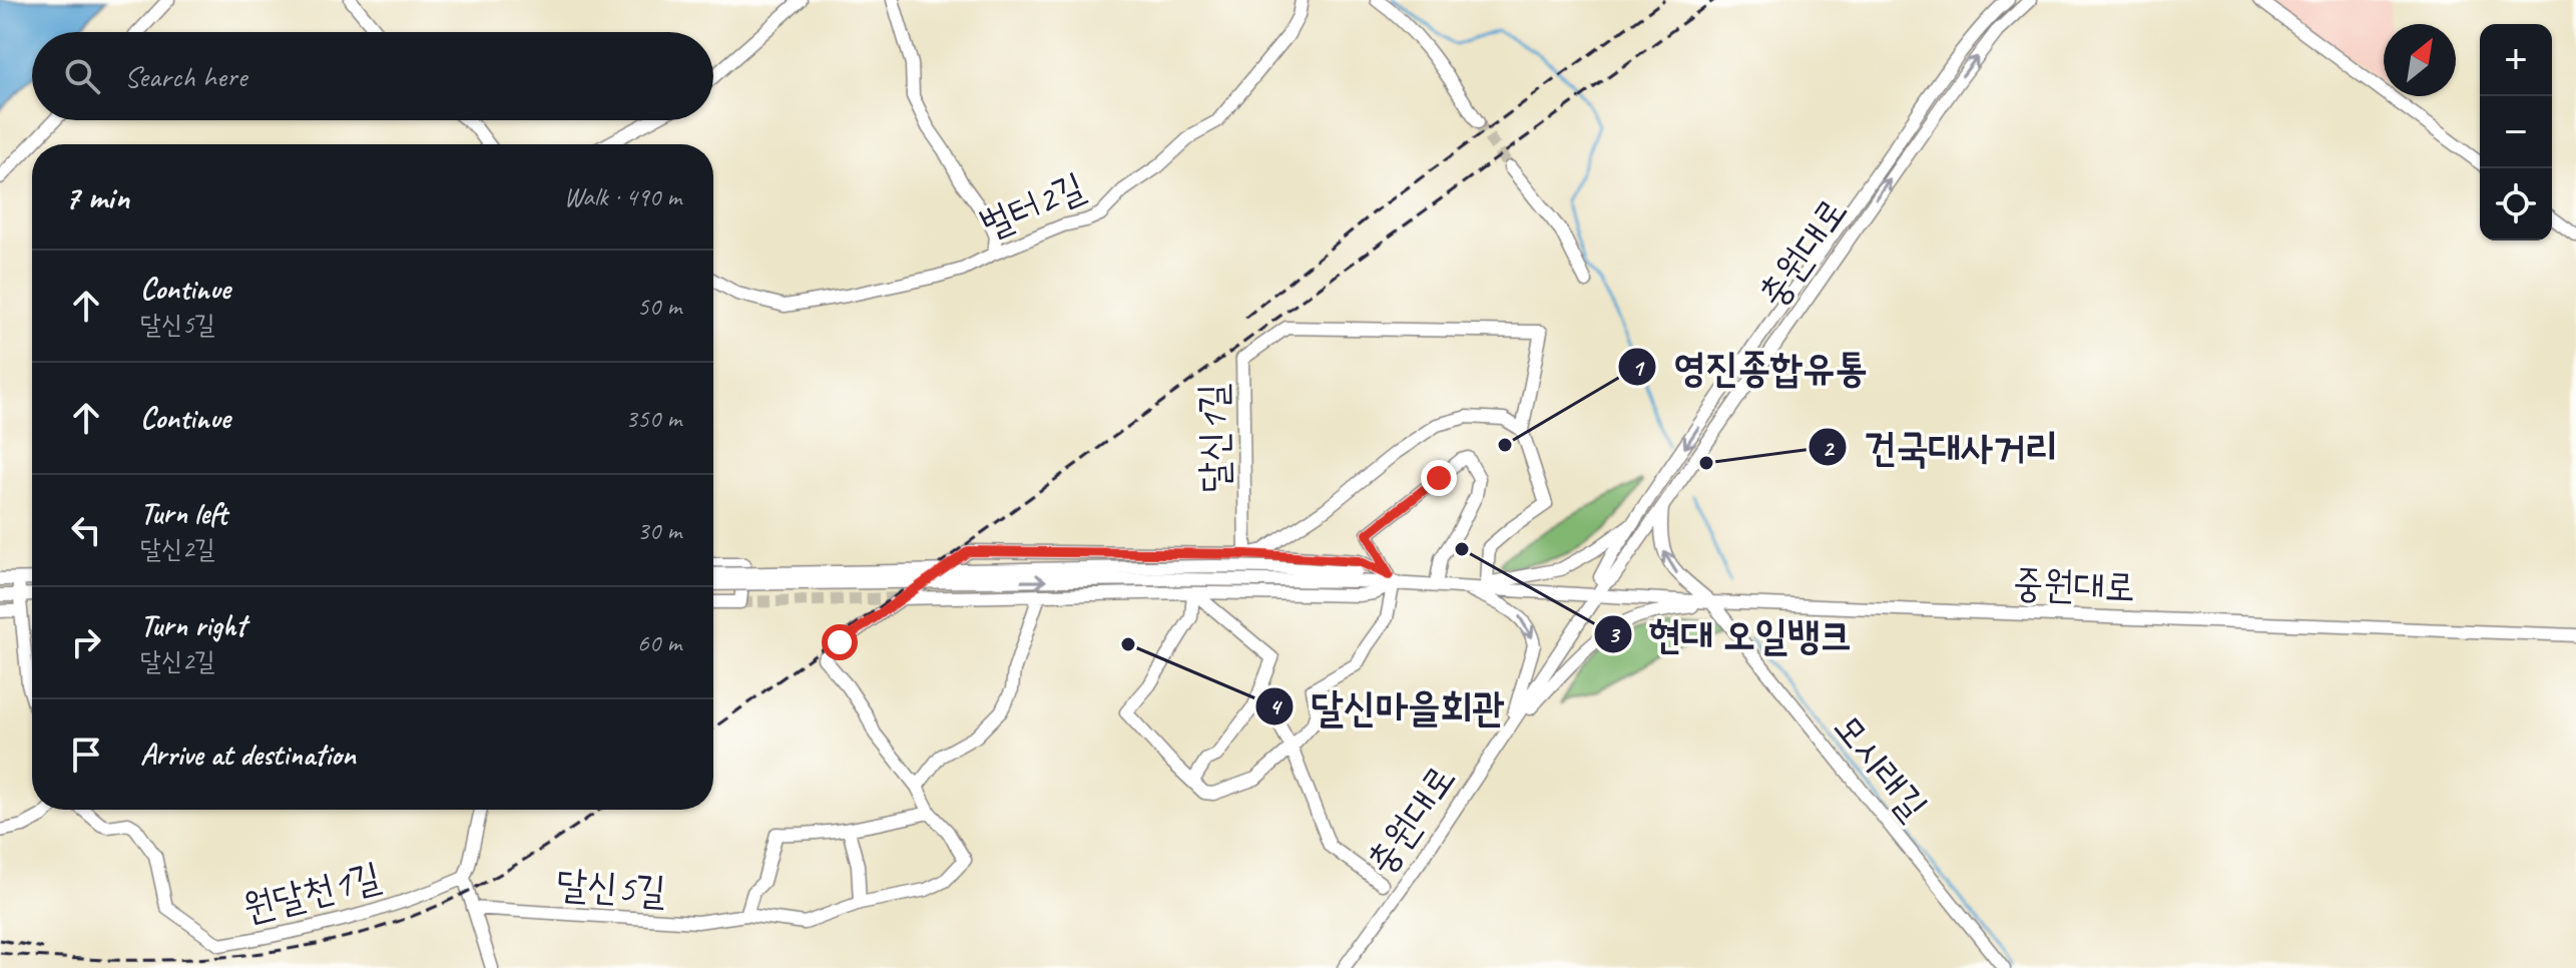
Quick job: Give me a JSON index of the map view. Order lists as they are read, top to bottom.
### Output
{
  "streets": {
    "street": [
      "벌터2길",
      "충원대로",
      "달신1길",
      "중원대로",
      "모시래길",
      "달신5길",
      "원달천1길"
    ]
  },
  "crossings": [
    ["충원대로", "중원대로"],
    ["충원대로", "모시래길"],
    ["달신1길", "중원대로"],
    ["중원대로", "모시래길"]
  ],
  "places": [
    "영진종합유통",
    "건국대사거리",
    "현대 오일뱅크",
    "달신마을회관"
  ],
  "north": "top right",
  "page": {
    "map_buttons": ["+", "−"],
    "search": "Search here",
    "heading": ["7 min", "Walk · 490 m"],
    "list": [
      ["Continue", "달신5길", "50 m"],
      ["Continue", "350 m"],
      ["Turn left", "달신2길", "30 m"],
      ["Turn right", "달신2길", "60 m"],
      "Arrive at destination"
    ]
  }
}
